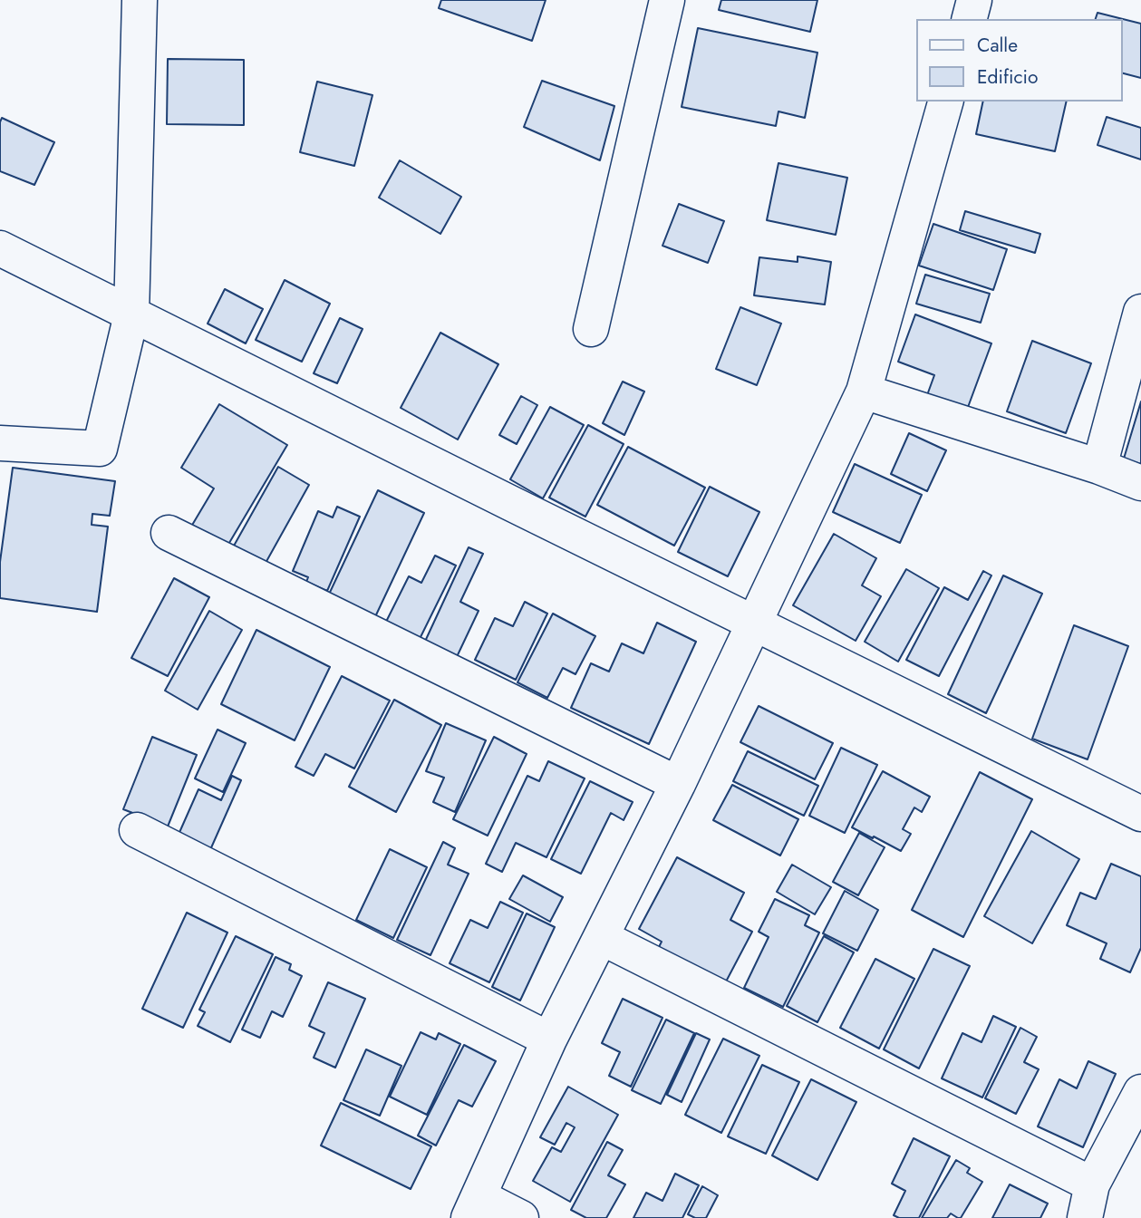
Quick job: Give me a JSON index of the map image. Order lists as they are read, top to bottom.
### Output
{
  "legend": ["Calle", "Edificio"]
}
